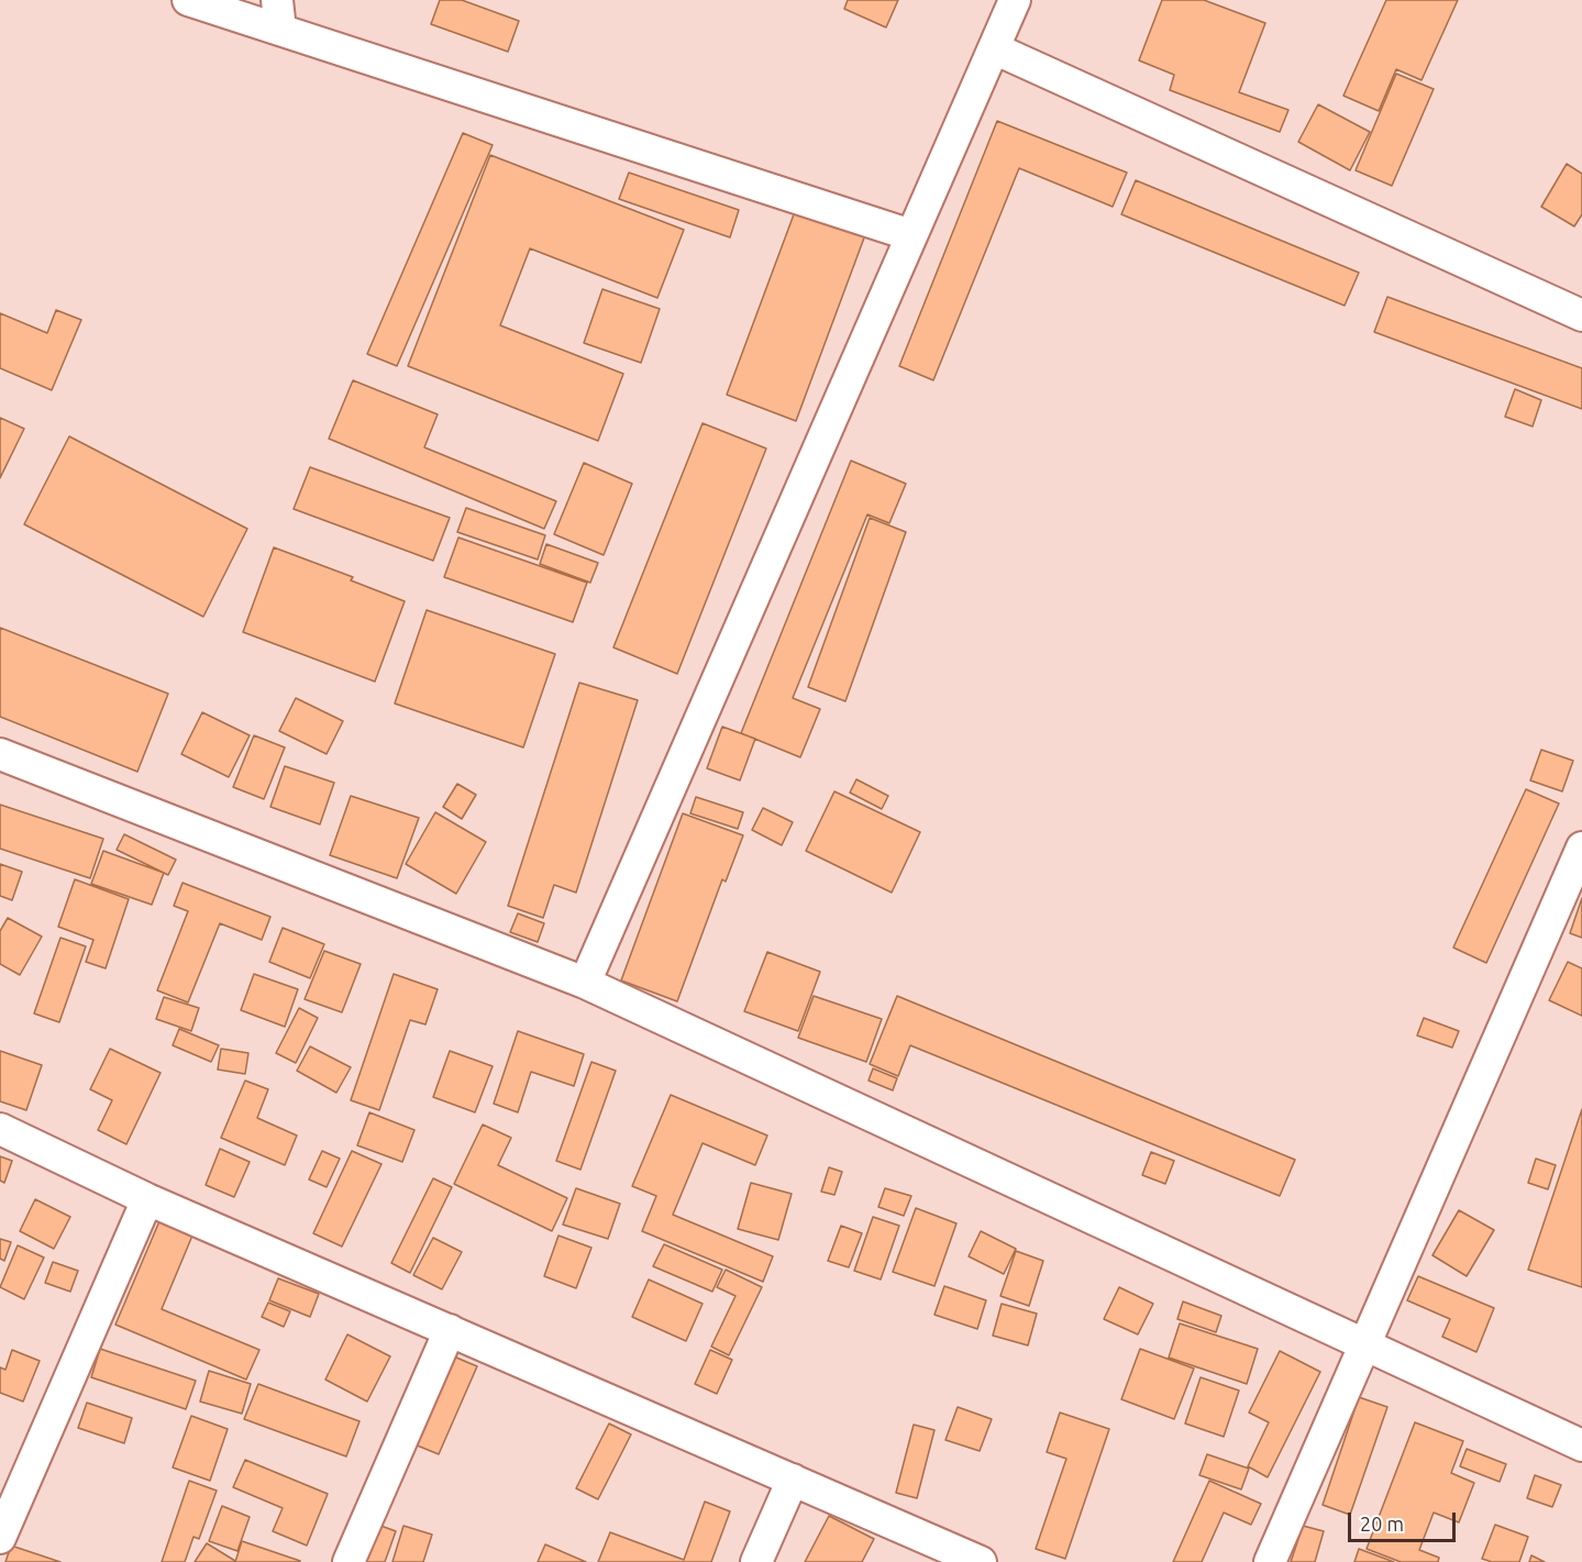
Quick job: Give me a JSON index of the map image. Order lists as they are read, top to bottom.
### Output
{
  "scale_bar": "20 m"
}
